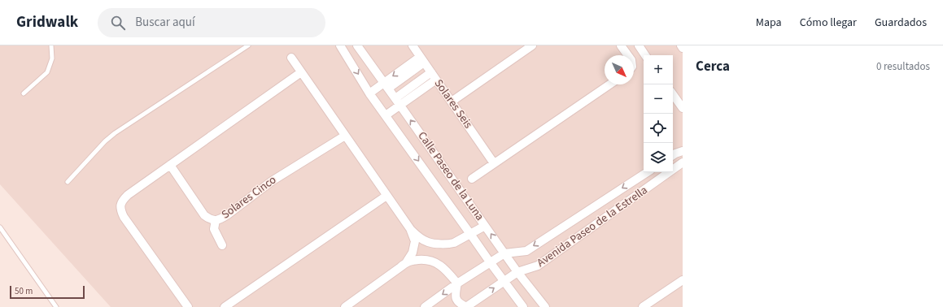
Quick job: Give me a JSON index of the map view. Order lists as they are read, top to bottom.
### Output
{
  "streets": {
    "street": [
      "Solares Seis",
      "Calle Paseo de la Luna",
      "Solares Cinco",
      "Avenida Paseo de la Estrella"
    ]
  },
  "crossings": [
    ["Calle Paseo de la Luna", "Avenida Paseo de la Estrella"]
  ],
  "scale_bar": "50 m",
  "north": "bottom right",
  "page": {
    "header": "Gridwalk",
    "search": "Buscar aquí",
    "nav": ["Mapa", "Cómo llegar", "Guardados"],
    "heading": ["Cerca", "0 resultados"],
    "map_buttons": ["+", "−"],
    "scale": "50 m"
  }
}
